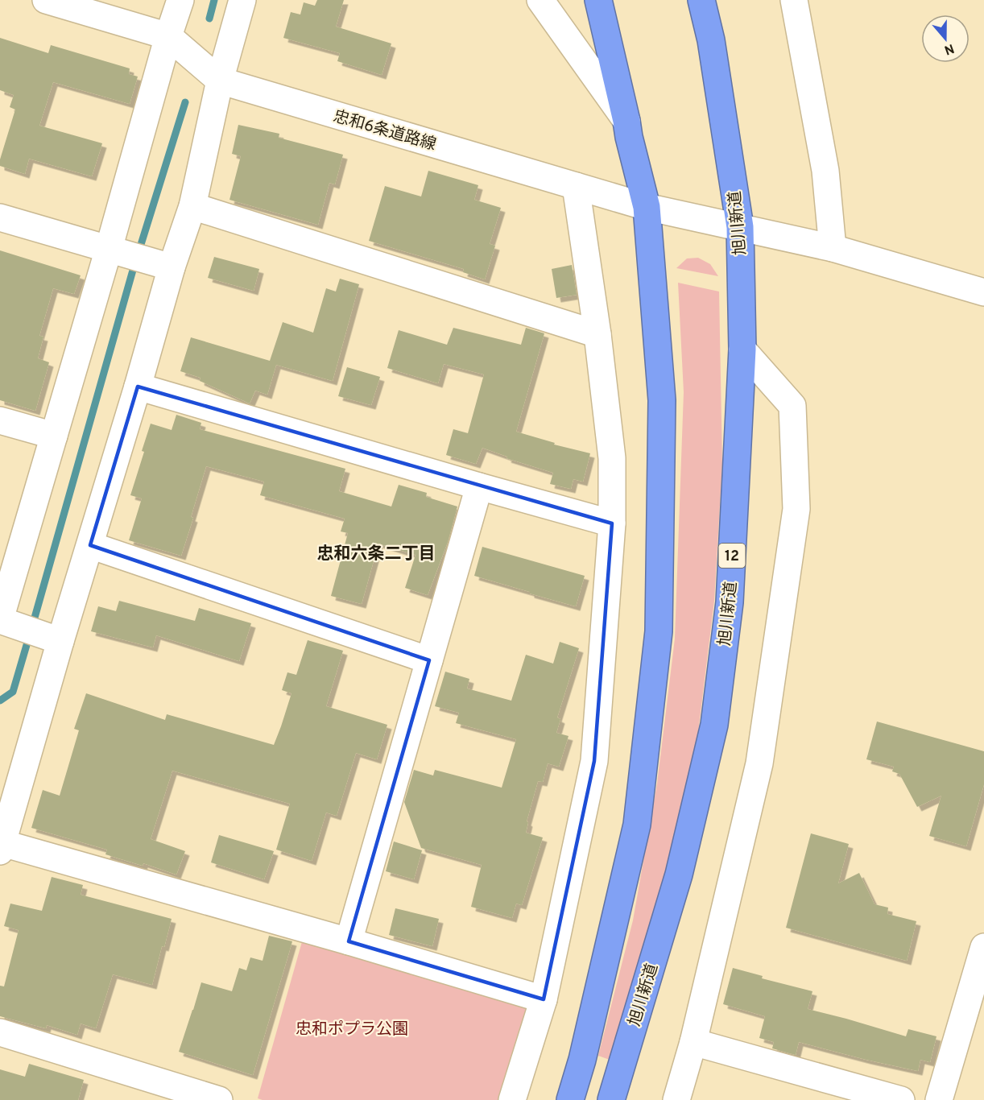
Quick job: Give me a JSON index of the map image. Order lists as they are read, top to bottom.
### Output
{
  "streets": {
    "highway": ["旭川新道", "12"],
    "street": ["忠和6条道路線"]
  },
  "crossings": [
    ["忠和6条道路線", "旭川新道"]
  ],
  "districts": ["忠和六条二丁目"],
  "parks": ["忠和ポプラ公園"],
  "north": "bottom"
}
